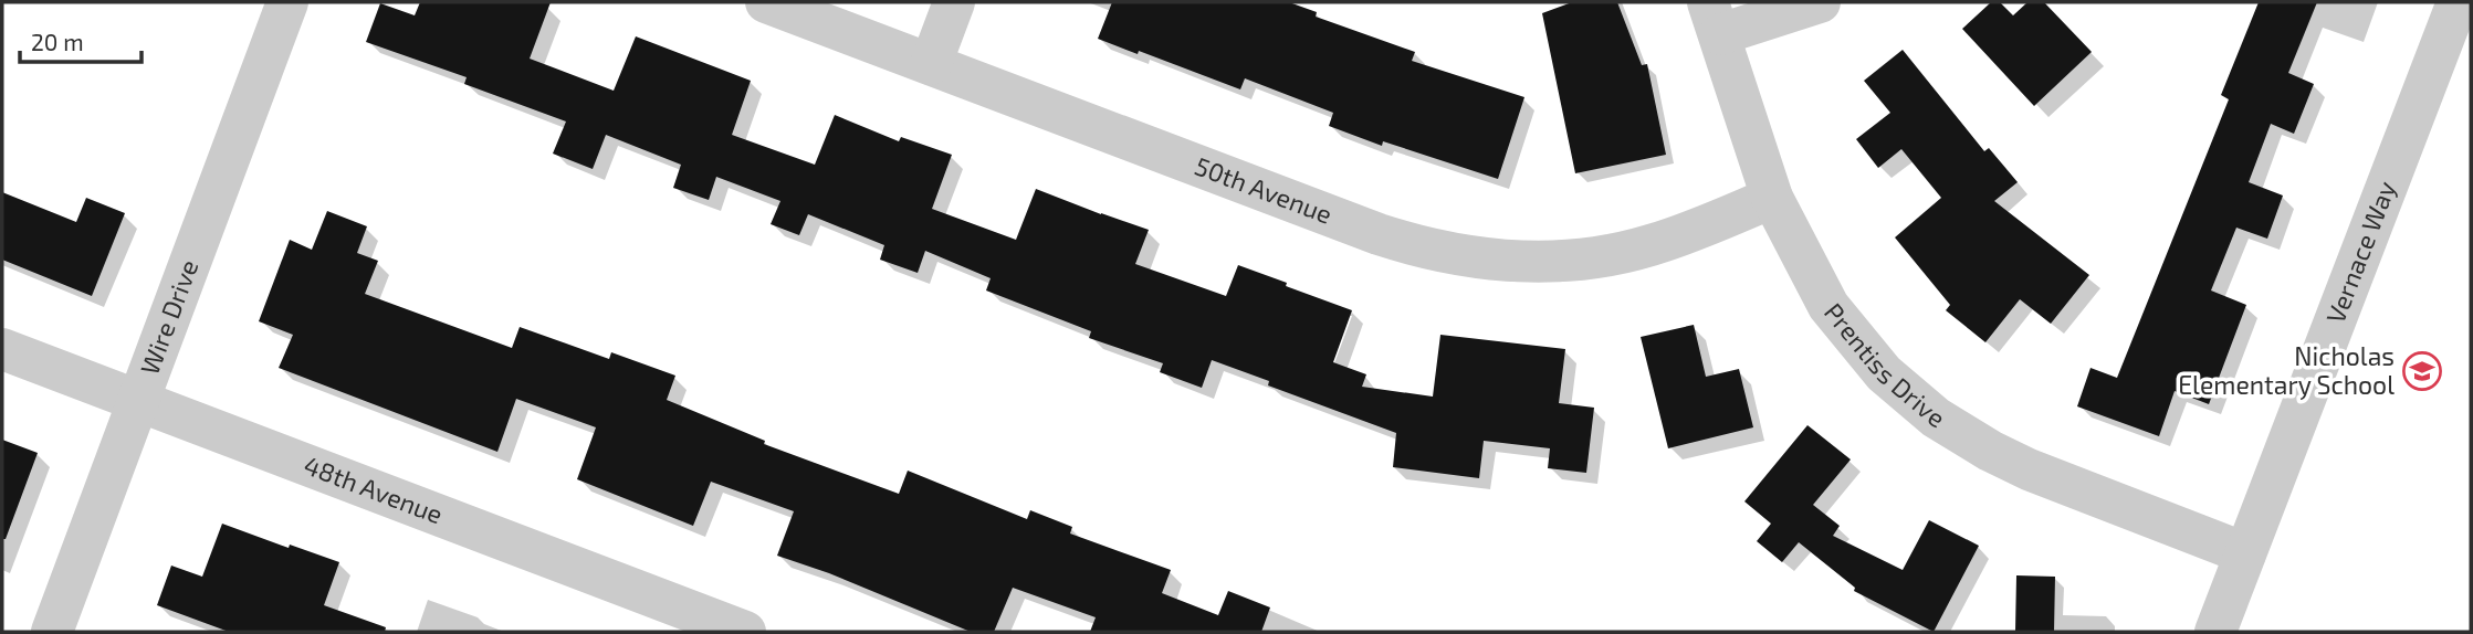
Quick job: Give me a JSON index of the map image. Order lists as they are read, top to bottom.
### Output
{
  "streets": {
    "street": [
      "50th Avenue",
      "Vernace Way",
      "Wire Drive",
      "Prentiss Drive",
      "48th Avenue"
    ]
  },
  "crossings": [
    ["50th Avenue", "Prentiss Drive"],
    ["Vernace Way", "Prentiss Drive"],
    ["Wire Drive", "48th Avenue"]
  ],
  "places": {
    "school or university": ["Nicholas Elementary School"]
  },
  "scale_bar": "20 m"
}
